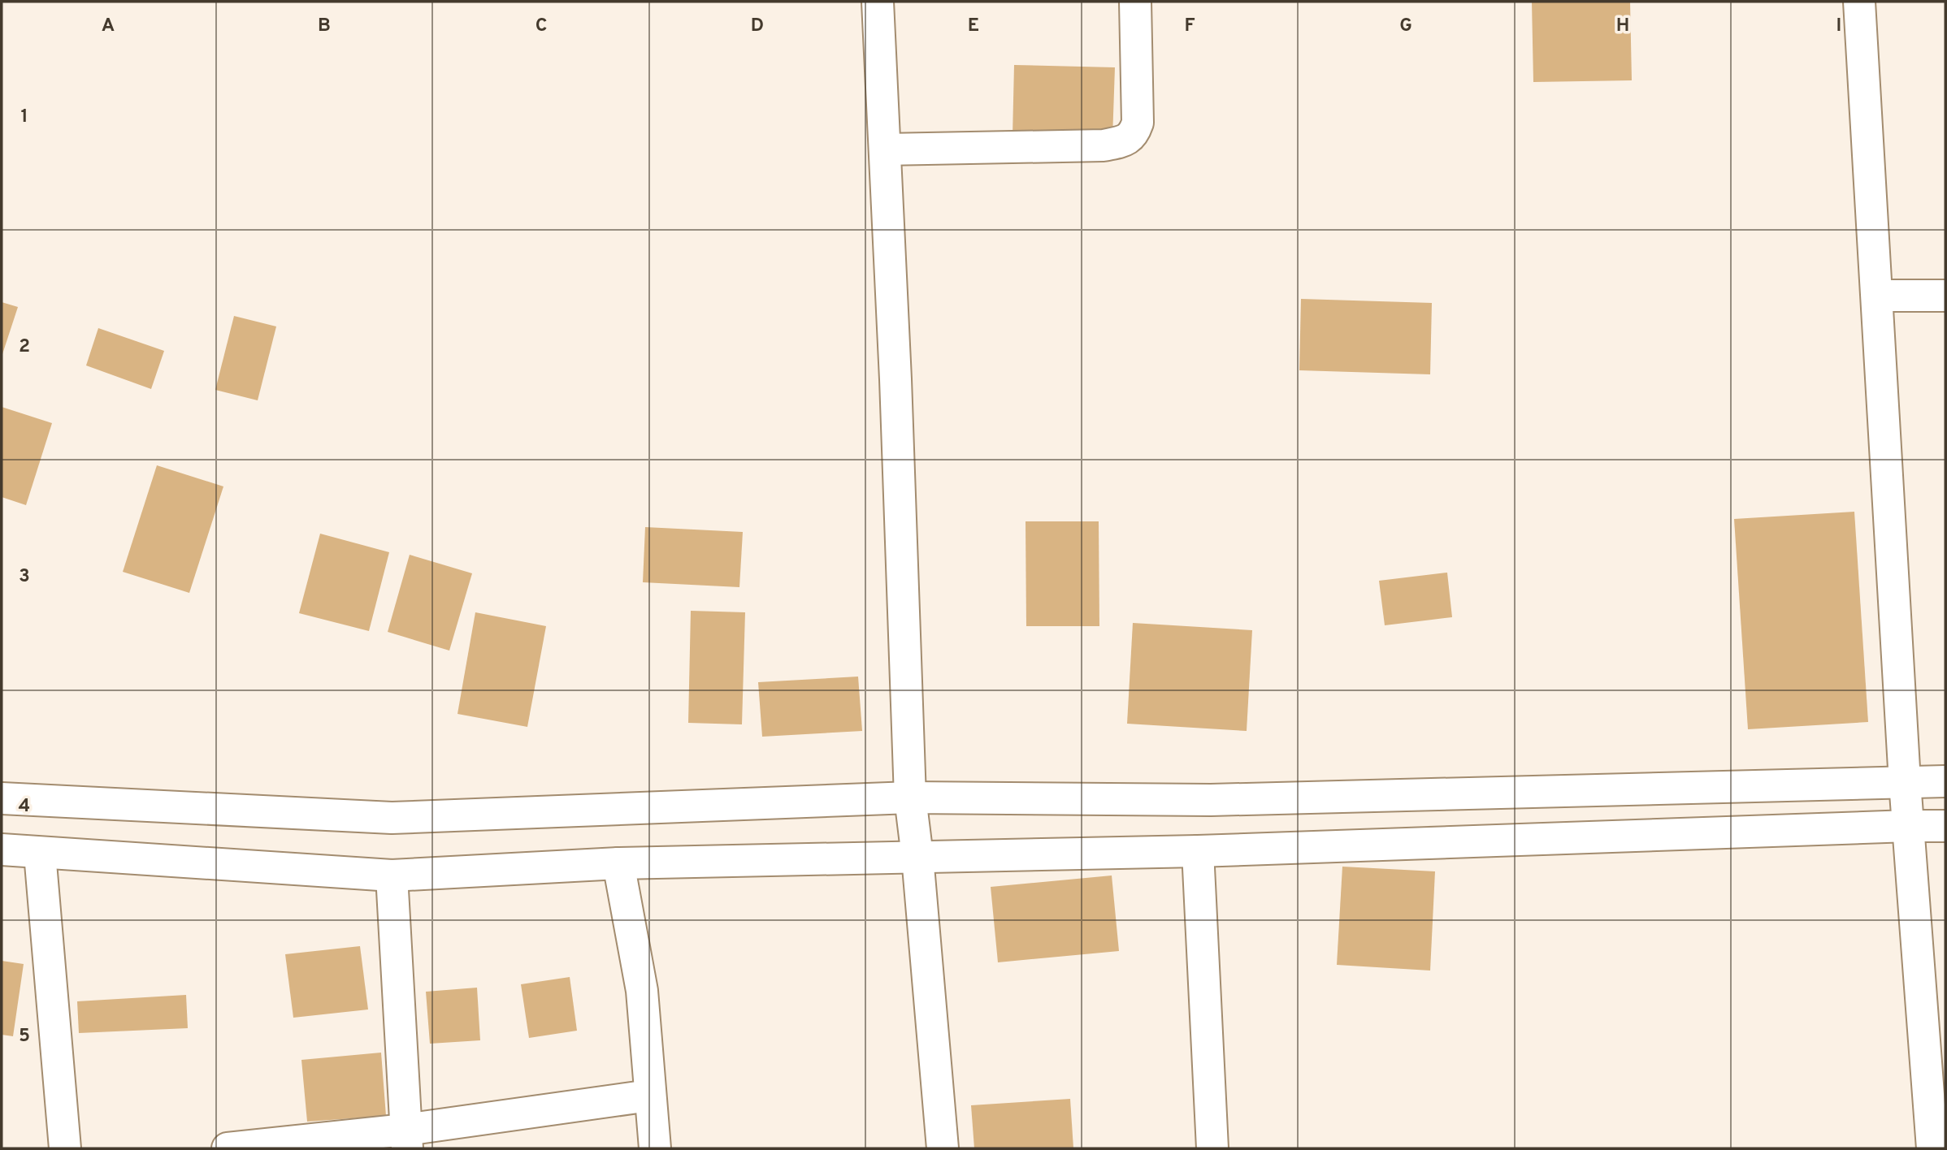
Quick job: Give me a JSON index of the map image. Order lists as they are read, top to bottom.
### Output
{
  "grid": {
    "columns": [
      "A",
      "B",
      "C",
      "D",
      "E",
      "F",
      "G",
      "H",
      "I"
    ],
    "rows": [
      "1",
      "2",
      "3",
      "4",
      "5"
    ]
  }
}
